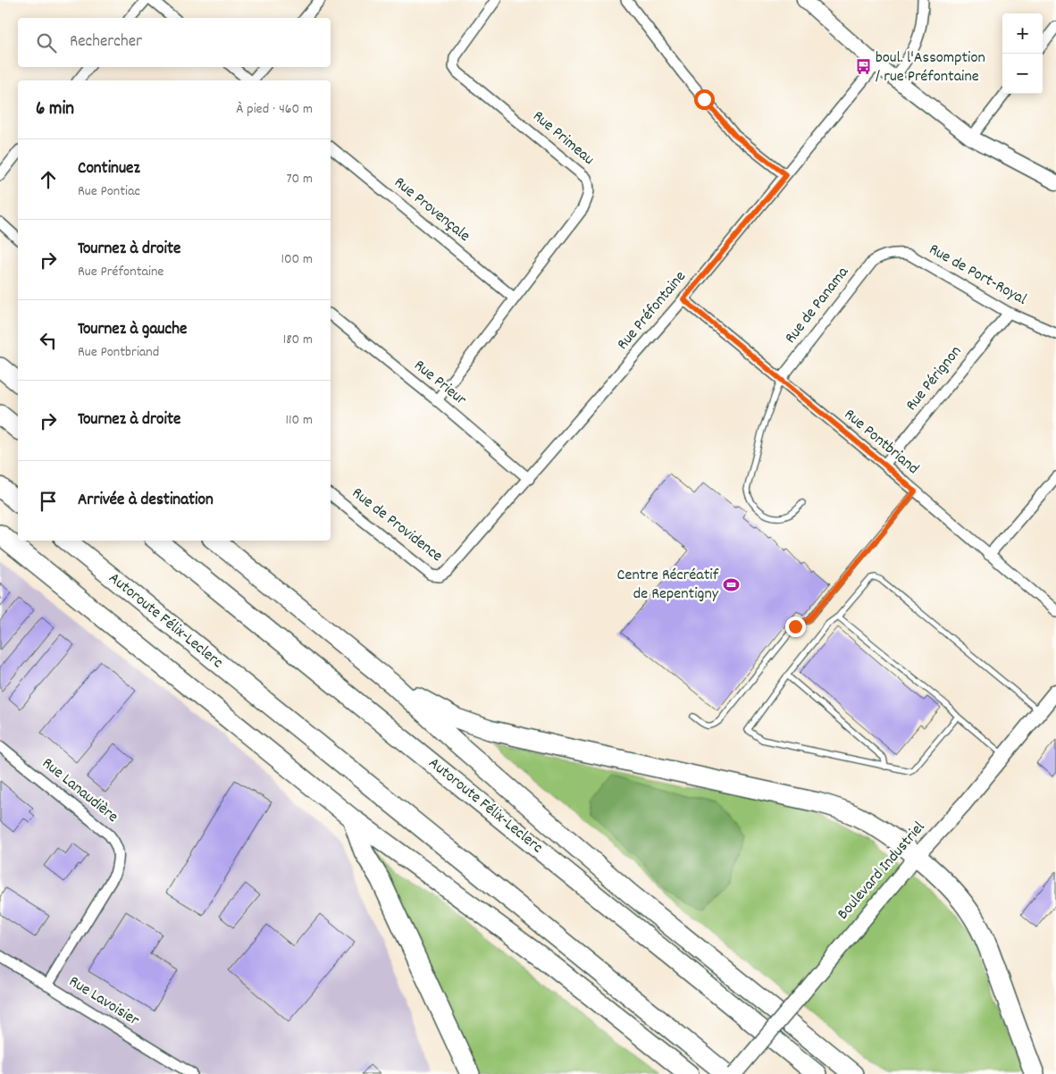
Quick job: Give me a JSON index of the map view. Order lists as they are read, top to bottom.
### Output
{
  "streets": {
    "highway": ["Autoroute Félix-Leclerc"],
    "street": [
      "Rue Primeau",
      "Rue Provençale",
      "Rue de Port-Royal",
      "Rue de Panama",
      "Rue Préfontaine",
      "Rue Pérignon",
      "Rue Prieur",
      "Rue Pontbriand",
      "Rue de Providence",
      "Rue Lanaudière",
      "Boulevard Industriel",
      "Rue Lavoisier"
    ]
  },
  "crossings": [
    ["Rue Primeau", "Rue Provençale"],
    ["Rue Primeau", "Rue Prieur"],
    ["Rue de Port-Royal", "Rue de Panama"],
    ["Rue de Port-Royal", "Rue Pérignon"],
    ["Rue de Panama", "Rue Pontbriand"],
    ["Rue Préfontaine", "Rue Prieur"],
    ["Rue Préfontaine", "Rue Pontbriand"],
    ["Rue Préfontaine", "Rue de Providence"],
    ["Rue Pérignon", "Rue Pontbriand"],
    ["Rue Lanaudière", "Rue Lavoisier"]
  ],
  "places": {
    "bus stop": ["boul. l'Assomption / rue Préfontaine"],
    "sports": ["Centre Récréatif de Repentigny"]
  },
  "page": {
    "map_buttons": ["+", "−"],
    "search": "Rechercher",
    "heading": ["6 min", "À pied · 460 m"],
    "list": [
      ["Continuez", "Rue Pontiac", "70 m"],
      ["Tournez à droite", "Rue Préfontaine", "100 m"],
      ["Tournez à gauche", "Rue Pontbriand", "180 m"],
      ["Tournez à droite", "110 m"],
      "Arrivée à destination"
    ]
  }
}
